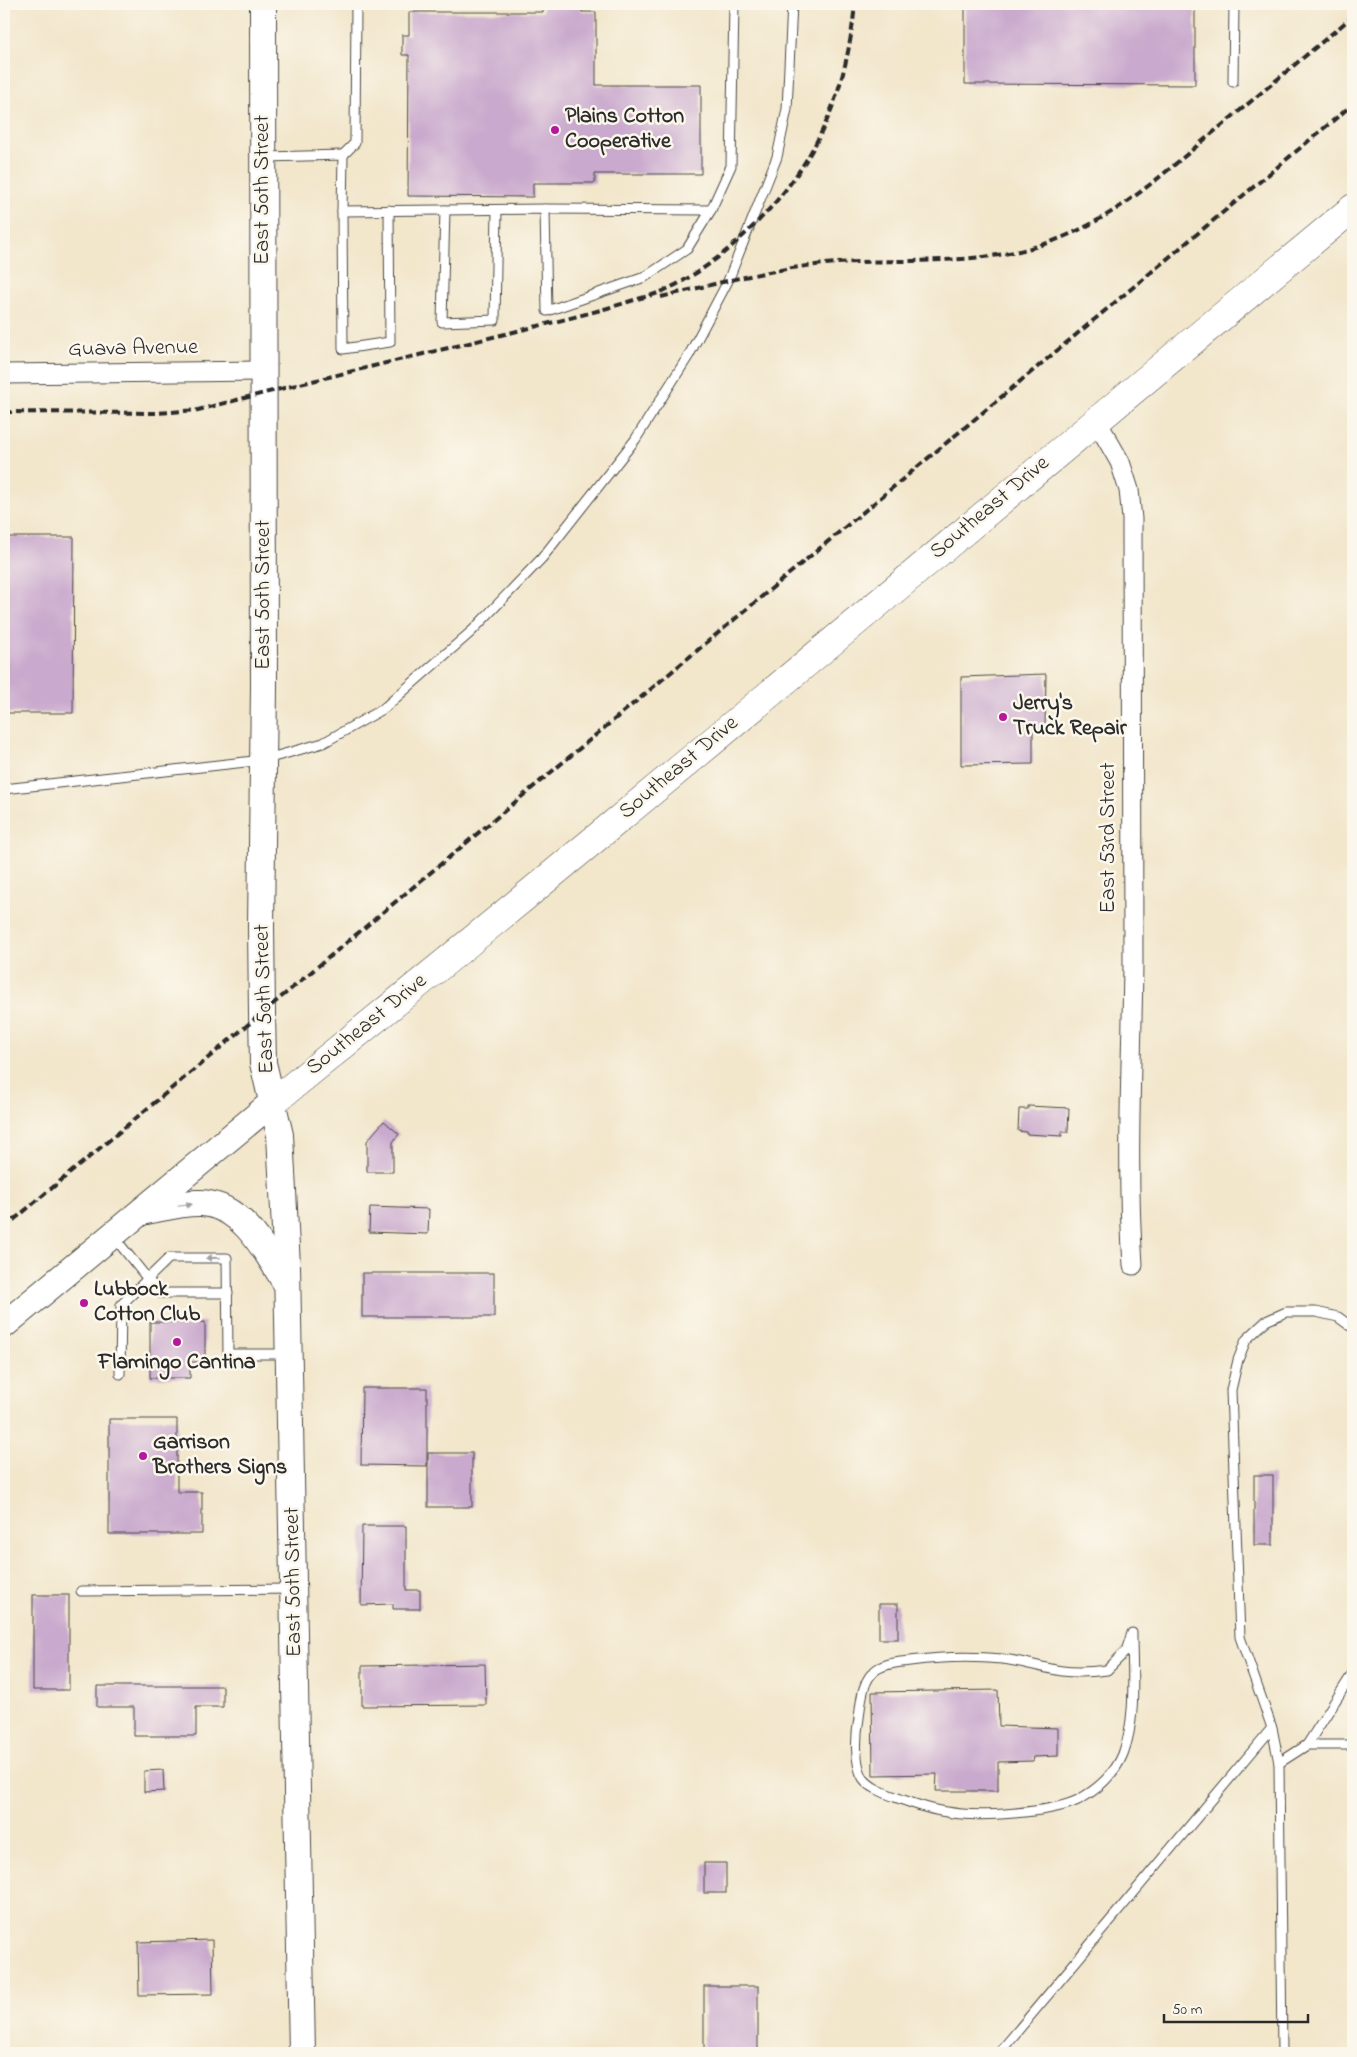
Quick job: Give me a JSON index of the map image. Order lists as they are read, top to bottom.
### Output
{
  "streets": {
    "main road": ["East 50th Street", "Southeast Drive"],
    "street": ["Guava Avenue", "East 53rd Street"]
  },
  "crossings": [
    ["East 50th Street", "Guava Avenue"],
    ["East 50th Street", "Southeast Drive"],
    ["Southeast Drive", "East 53rd Street"]
  ],
  "places": [
    "Plains Cotton Cooperative",
    "Jerry's Truck Repair",
    "Lubbock Cotton Club",
    "Flamingo Cantina",
    "Garrison Brothers Signs"
  ],
  "scale_bar": "50 m"
}
